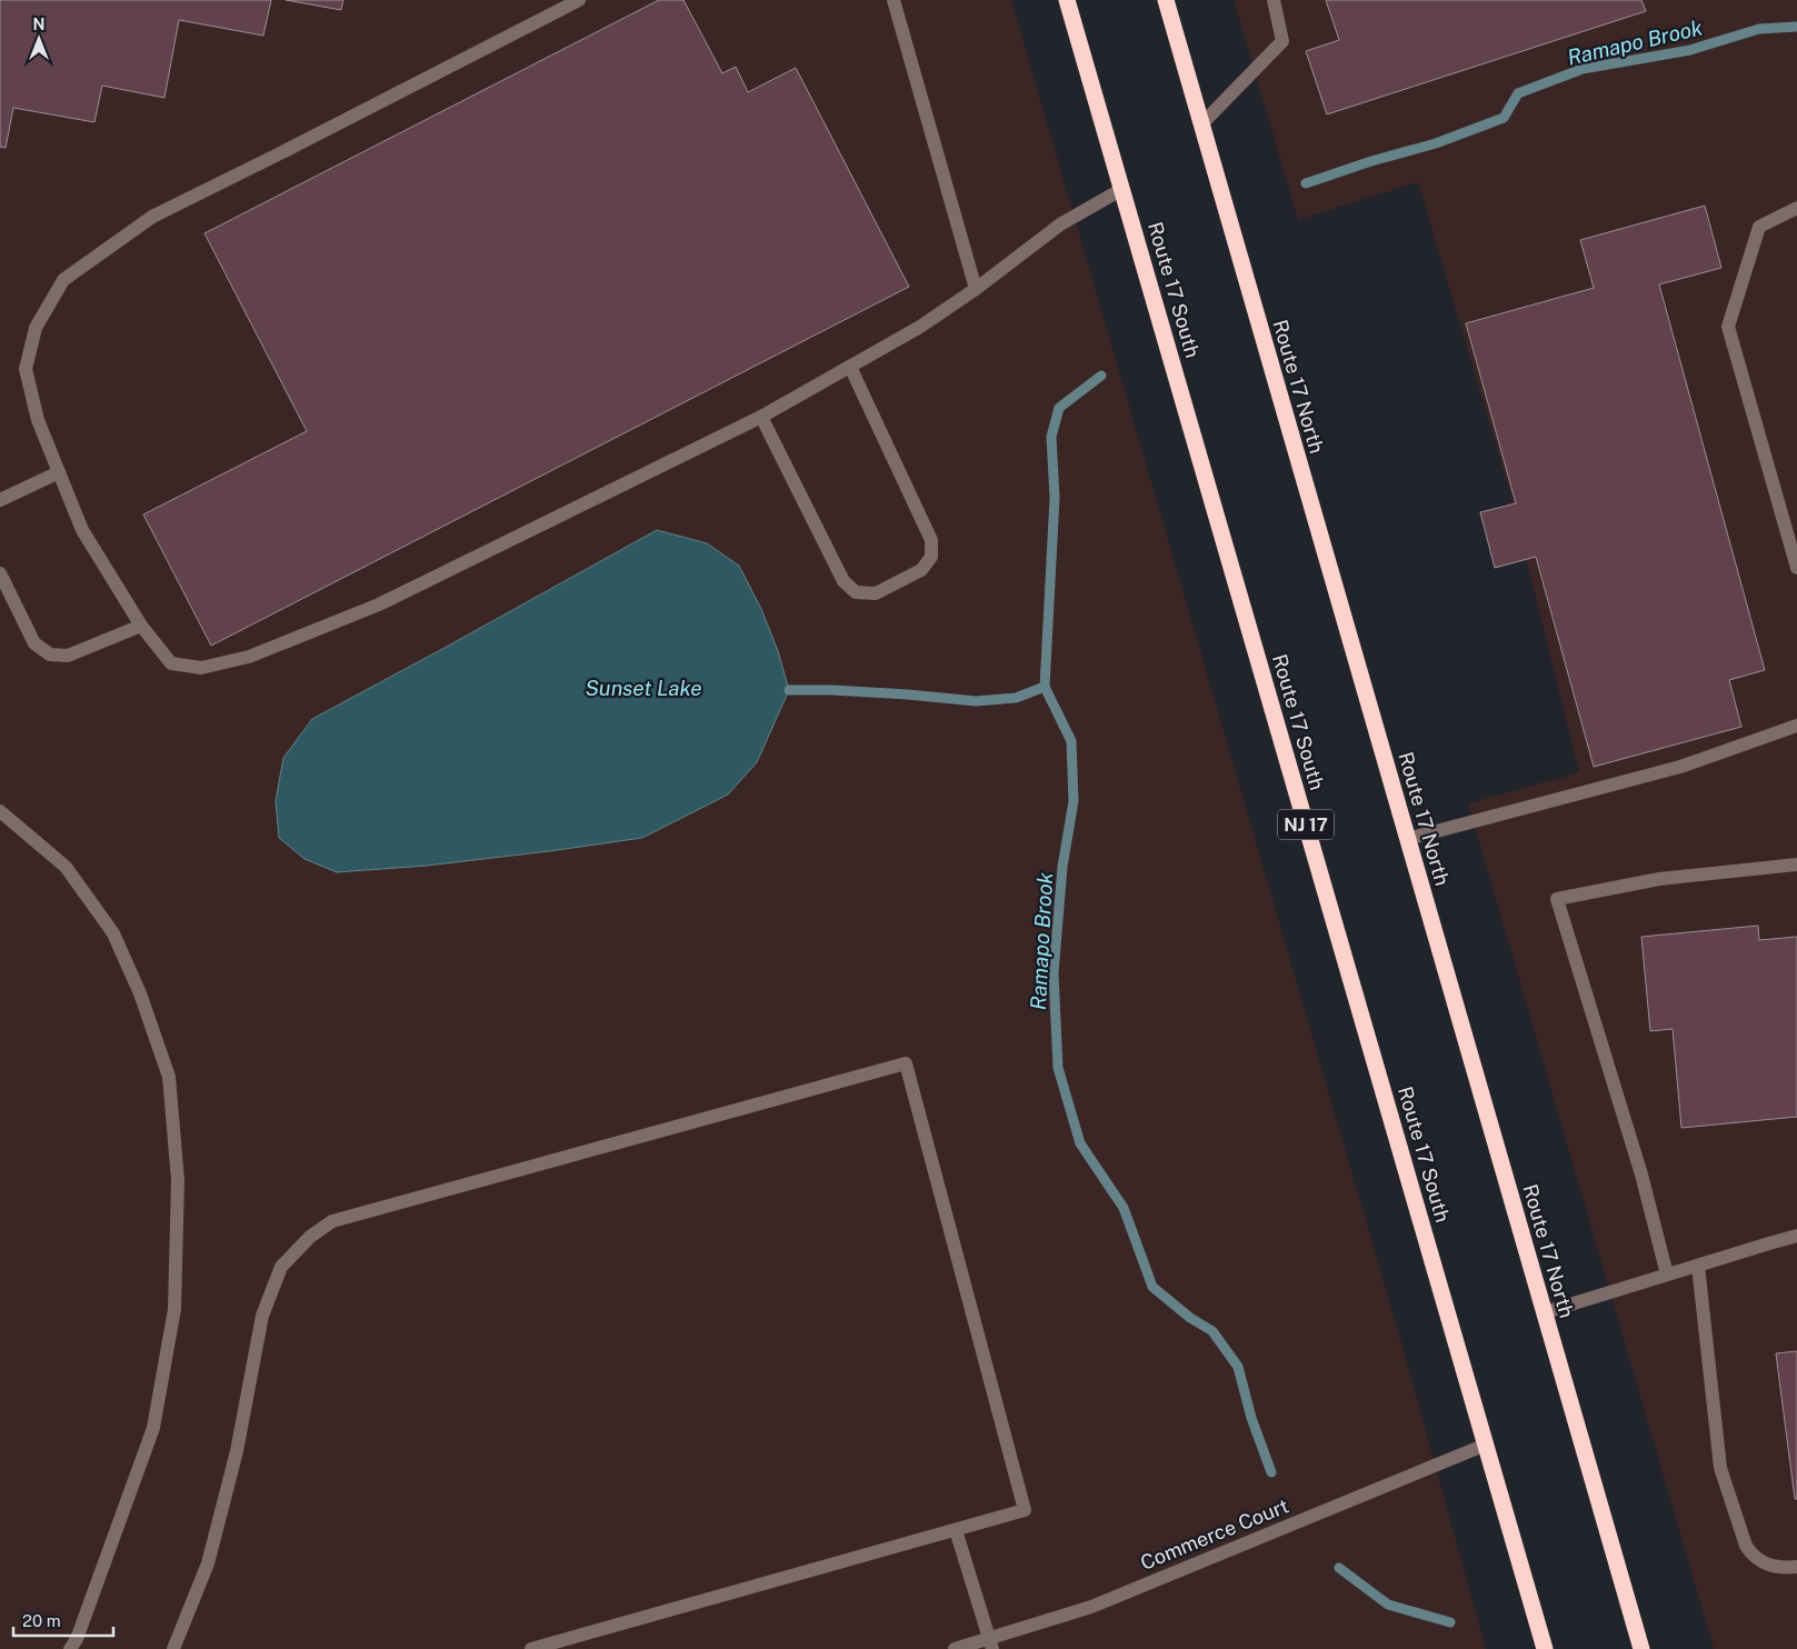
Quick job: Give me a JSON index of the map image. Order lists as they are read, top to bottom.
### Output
{
  "streets": {
    "highway": ["Route 17 South", "Route 17 North", "NJ 17"],
    "lane": ["Commerce Court"]
  },
  "crossings": [
    ["Route 17 South", "Commerce Court"]
  ],
  "water": ["Ramapo Brook", "Sunset Lake"],
  "scale_bar": "20 m",
  "north": "top"
}
